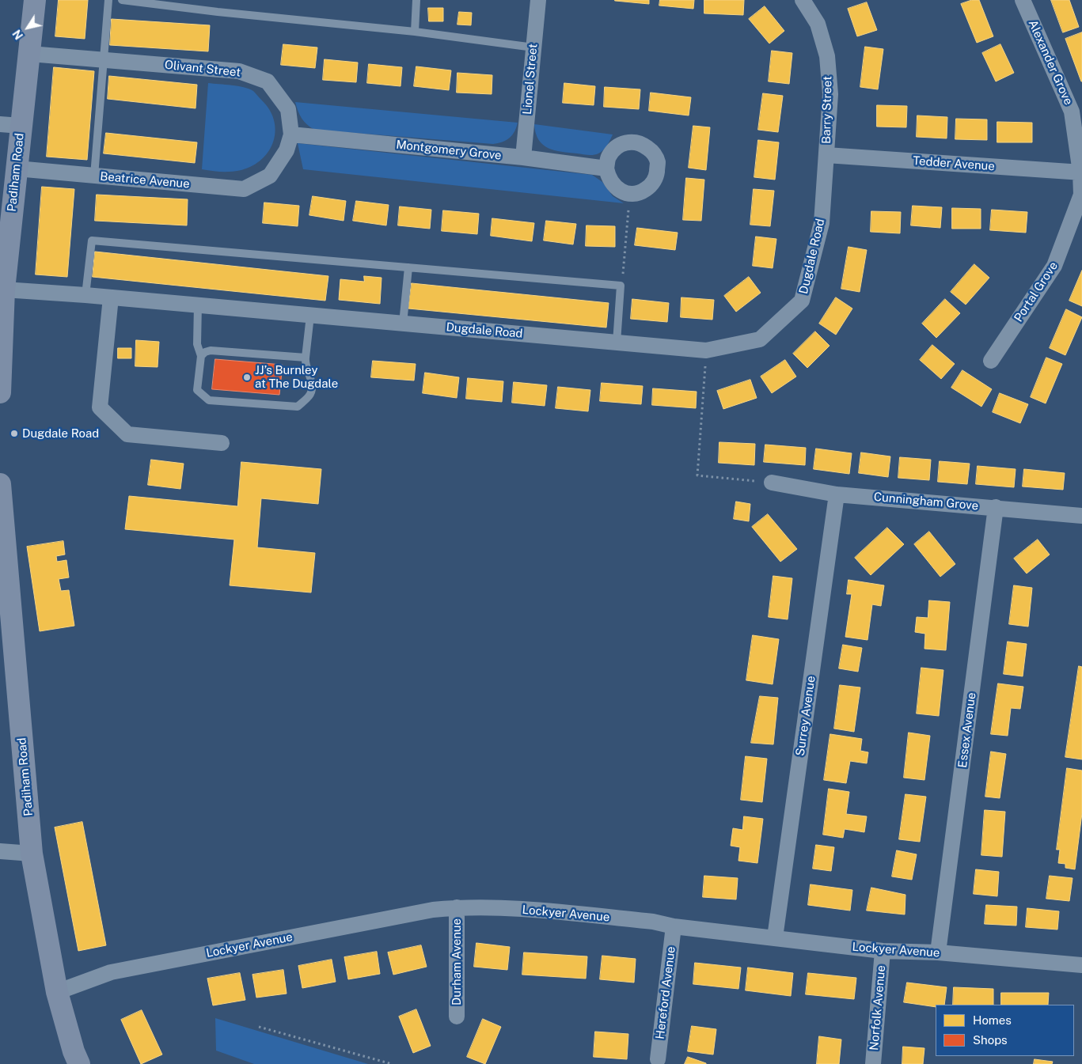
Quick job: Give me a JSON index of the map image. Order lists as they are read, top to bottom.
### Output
{
  "streets": {
    "main road": ["Padiham Road"],
    "street": [
      "Alexander Grove",
      "Olivant Street",
      "Lionel Street",
      "Barry Street",
      "Montgomery Grove",
      "Tedder Avenue",
      "Beatrice Avenue",
      "Dugdale Road",
      "Portal Grove",
      "Cunningham Grove",
      "Surrey Avenue",
      "Essex Avenue",
      "Lockyer Avenue",
      "Durham Avenue",
      "Hereford Avenue",
      "Norfolk Avenue"
    ]
  },
  "crossings": [
    ["Alexander Grove", "Tedder Avenue"],
    ["Alexander Grove", "Portal Grove"],
    ["Olivant Street", "Montgomery Grove"],
    ["Olivant Street", "Padiham Road"],
    ["Olivant Street", "Beatrice Avenue"],
    ["Lionel Street", "Montgomery Grove"],
    ["Barry Street", "Tedder Avenue"],
    ["Barry Street", "Dugdale Road"],
    ["Tedder Avenue", "Dugdale Road"],
    ["Tedder Avenue", "Portal Grove"],
    ["Padiham Road", "Beatrice Avenue"],
    ["Padiham Road", "Dugdale Road"],
    ["Padiham Road", "Lockyer Avenue"],
    ["Cunningham Grove", "Surrey Avenue"],
    ["Cunningham Grove", "Essex Avenue"],
    ["Surrey Avenue", "Lockyer Avenue"],
    ["Essex Avenue", "Lockyer Avenue"],
    ["Lockyer Avenue", "Durham Avenue"],
    ["Lockyer Avenue", "Hereford Avenue"],
    ["Lockyer Avenue", "Norfolk Avenue"]
  ],
  "places": ["JJ’s Burnley at The Dugdale", "Dugdale Road"],
  "legend": ["Homes", "Shops"],
  "north": "bottom left"
}
